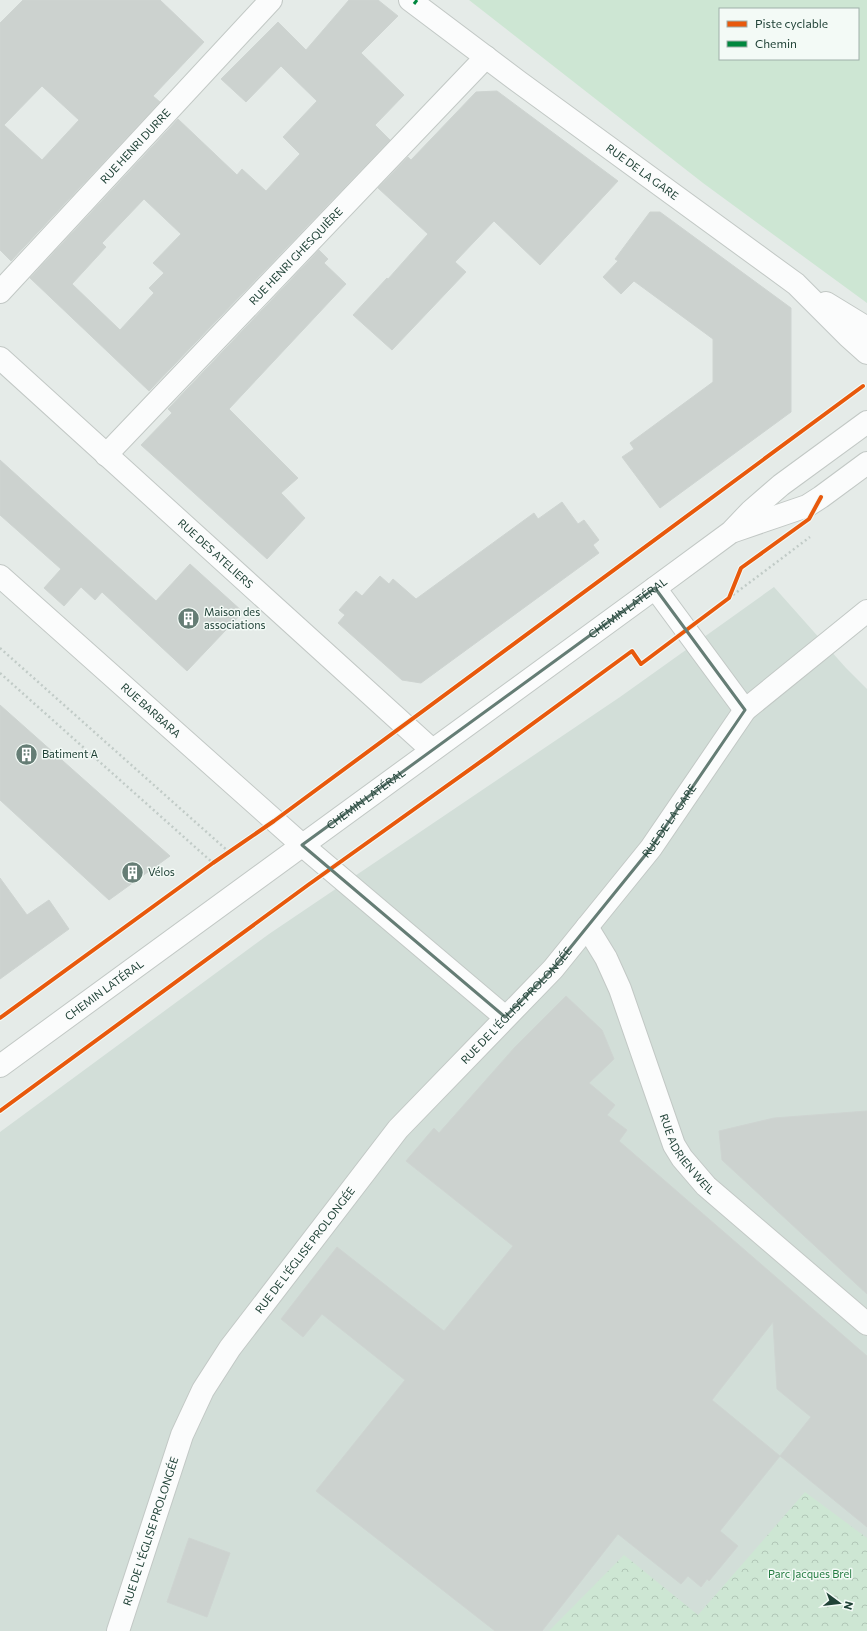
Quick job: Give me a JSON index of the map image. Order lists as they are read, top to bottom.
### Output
{
  "streets": {
    "street": [
      "RUE HENRI DURRE",
      "RUE DE LA GARE",
      "RUE HENRI GHESQUIÈRE",
      "RUE DES ATELIERS",
      "CHEMIN LATÉRAL",
      "RUE BARBARA",
      "RUE DE L'ÉGLISE PROLONGÉE",
      "RUE ADRIEN WEIL"
    ]
  },
  "crossings": [
    ["RUE DE LA GARE", "RUE HENRI GHESQUIÈRE"],
    ["RUE DE LA GARE", "RUE DE L'ÉGLISE PROLONGÉE"],
    ["RUE DE LA GARE", "RUE ADRIEN WEIL"],
    ["RUE HENRI GHESQUIÈRE", "RUE DES ATELIERS"],
    ["RUE DES ATELIERS", "CHEMIN LATÉRAL"],
    ["CHEMIN LATÉRAL", "RUE BARBARA"],
    ["RUE BARBARA", "RUE DE L'ÉGLISE PROLONGÉE"],
    ["RUE DE L'ÉGLISE PROLONGÉE", "RUE ADRIEN WEIL"]
  ],
  "parks": ["Parc Jacques Brel"],
  "places": {
    "building": ["Maison des associations", "Batiment A", "Vélos"]
  },
  "legend": ["Piste cyclable", "Chemin"],
  "north": "right"
}
